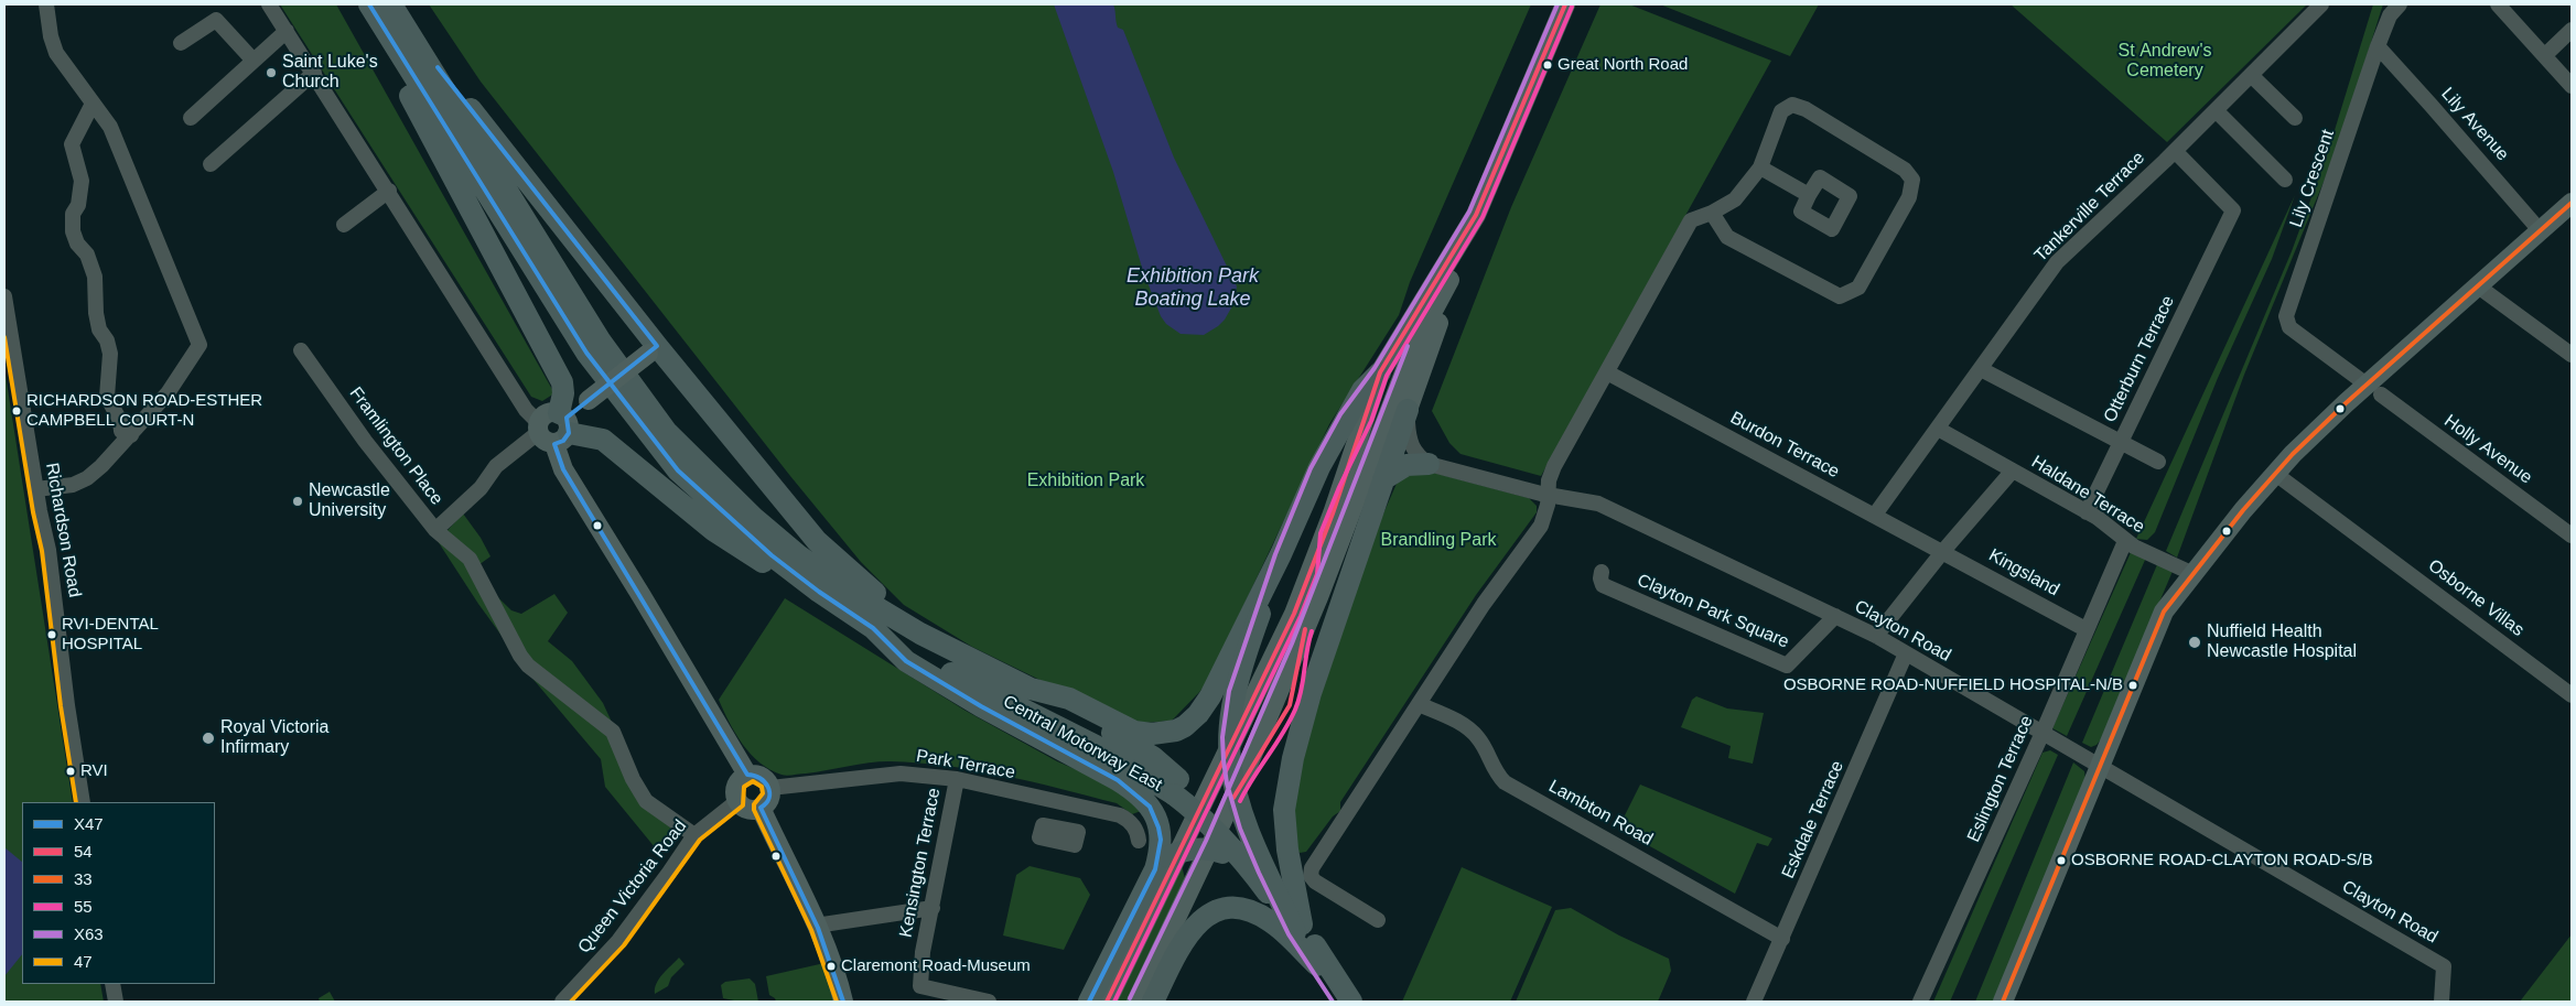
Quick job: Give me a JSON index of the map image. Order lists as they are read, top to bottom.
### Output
{
  "streets": {
    "highway": ["Central Motorway East"],
    "street": [
      "Lily Avenue",
      "Lily Crescent",
      "Tankerville Terrace",
      "Otterburn Terrace",
      "Burdon Terrace",
      "Framlington Place",
      "Holly Avenue",
      "Haldane Terrace",
      "Richardson Road",
      "Kingsland",
      "Osborne Villas",
      "Clayton Park Square",
      "Clayton Road",
      "Park Terrace",
      "Eslington Terrace",
      "Lambton Road",
      "Eskdale Terrace",
      "Kensington Terrace",
      "Queen Victoria Road"
    ]
  },
  "crossings": [
    ["Lily Avenue", "Lily Crescent"],
    ["Lily Crescent", "Holly Avenue"],
    ["Tankerville Terrace", "Otterburn Terrace"],
    ["Tankerville Terrace", "Burdon Terrace"],
    ["Tankerville Terrace", "Haldane Terrace"],
    ["Otterburn Terrace", "Haldane Terrace"],
    ["Burdon Terrace", "Kingsland"],
    ["Haldane Terrace", "Eslington Terrace"],
    ["Kingsland", "Eslington Terrace"],
    ["Clayton Park Square", "Clayton Road"],
    ["Clayton Road", "Eslington Terrace"],
    ["Clayton Road", "Eskdale Terrace"],
    ["Park Terrace", "Kensington Terrace"],
    ["Park Terrace", "Queen Victoria Road"],
    ["Lambton Road", "Eskdale Terrace"]
  ],
  "water": ["Exhibition Park Boating Lake"],
  "parks": ["St Andrew's Cemetery", "Exhibition Park", "Brandling Park"],
  "places": [
    "Great North Road",
    "Saint Luke's Church",
    "RICHARDSON ROAD-ESTHER CAMPBELL COURT-N",
    "Newcastle University",
    "RVI-DENTAL HOSPITAL",
    "Nuffield Health Newcastle Hospital",
    "OSBORNE ROAD-NUFFIELD HOSPITAL-N/B",
    "Royal Victoria Infirmary",
    "RVI",
    "OSBORNE ROAD-CLAYTON ROAD-S/B",
    "Claremont Road-Museum"
  ],
  "lines": [
    "transit line X47",
    "transit line 54",
    "transit line X63",
    "transit line 55",
    "transit line 33",
    "transit line 47"
  ],
  "legend": [
    "X47",
    "54",
    "33",
    "55",
    "X63",
    "47"
  ]
}
